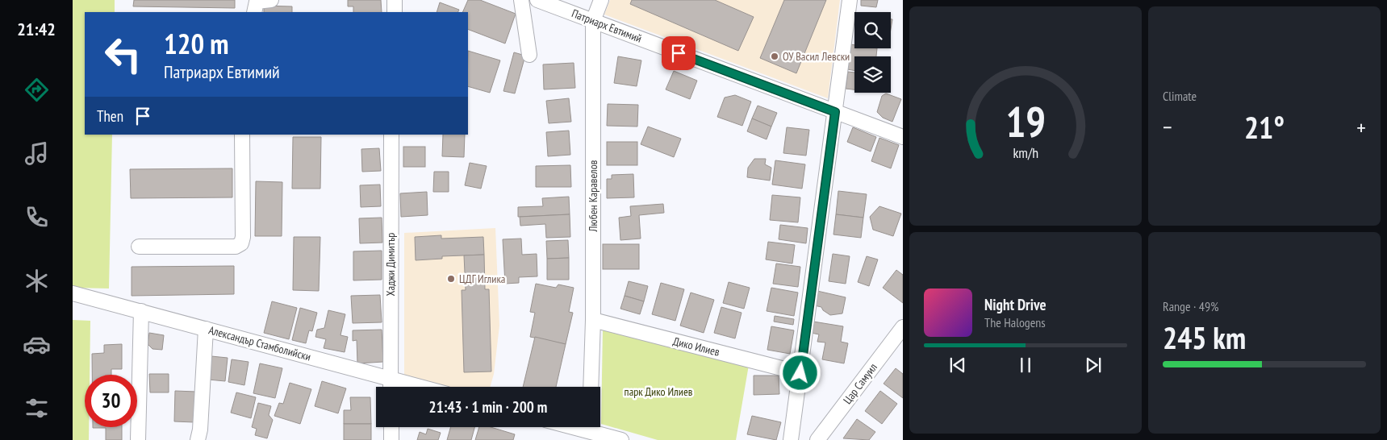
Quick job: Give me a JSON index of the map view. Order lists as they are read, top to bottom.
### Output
{
  "streets": {
    "street": [
      "Патриарх Евтимий",
      "Любен Каравелов",
      "Хаджи Димитър",
      "Александър Стамболийски",
      "Дико Илиев",
      "Цар Самуил"
    ]
  },
  "crossings": [
    ["Патриарх Евтимий", "Любен Каравелов"],
    ["Любен Каравелов", "Дико Илиев"],
    ["Хаджи Димитър", "Александър Стамболийски"]
  ],
  "parks": ["парк Дико Илиев"],
  "places": ["ОУ Васил Левски", "ЦДГ Иглика"],
  "page": {
    "tabs": "21:42",
    "tile": [
      "Climate",
      ["Range · 49%", "245 km"]
    ],
    "turn": ["120 m", "Патриарх Евтимий"],
    "then": "Then",
    "heat": ["−", "21°", "+"],
    "song": ["Night Drive", "The Halogens"],
    "limit": "30",
    "trip": "21:43 · 1 min · 200 m",
    "gauge": ["19", "km/h"]
  }
}
